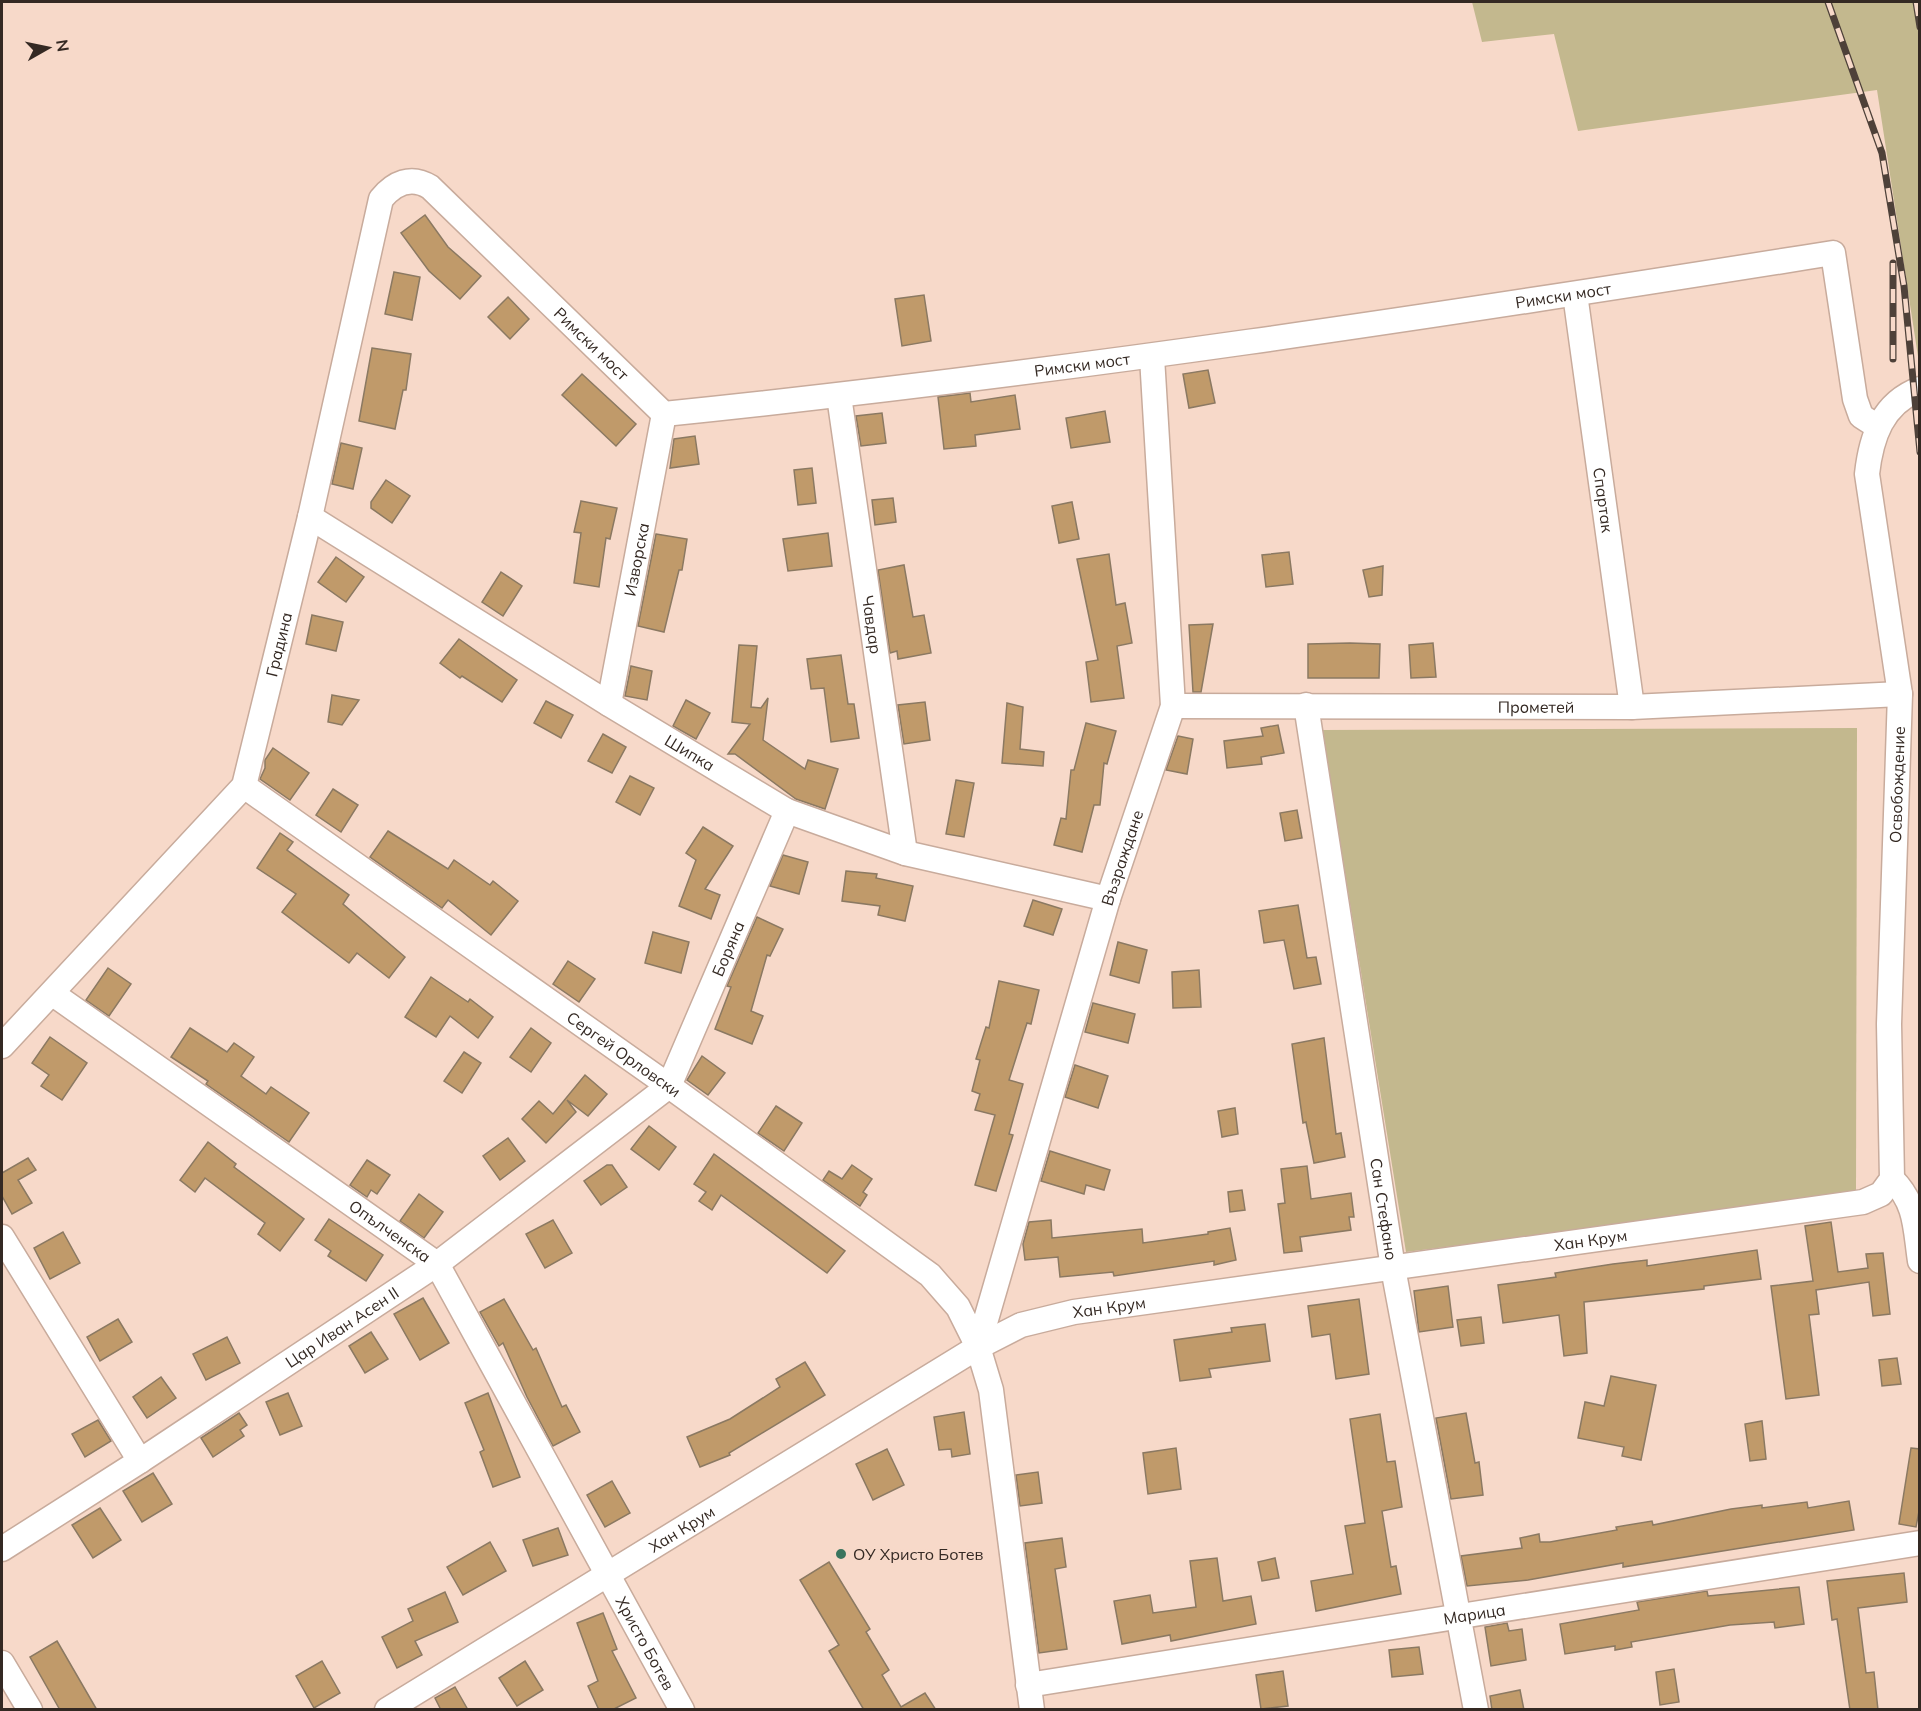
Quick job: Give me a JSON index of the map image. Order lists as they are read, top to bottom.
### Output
{
  "streets": {
    "street": [
      "Римски мост",
      "Спартак",
      "Изворска",
      "Чавдар",
      "Градина",
      "Прометей",
      "Шипка",
      "Освобождение",
      "Възраждане",
      "Боряна",
      "Сергей Орловски",
      "Сан Стефано",
      "Опълченска",
      "Хан Крум",
      "Цар Иван Асен II",
      "Марица",
      "Христо Ботев"
    ]
  },
  "crossings": [
    ["Римски мост", "Спартак"],
    ["Римски мост", "Изворска"],
    ["Римски мост", "Чавдар"],
    ["Римски мост", "Градина"],
    ["Римски мост", "Освобождение"],
    ["Римски мост", "Възраждане"],
    ["Спартак", "Прометей"],
    ["Изворска", "Шипка"],
    ["Чавдар", "Шипка"],
    ["Градина", "Шипка"],
    ["Градина", "Сергей Орловски"],
    ["Градина", "Опълченска"],
    ["Прометей", "Освобождение"],
    ["Прометей", "Възраждане"],
    ["Прометей", "Сан Стефано"],
    ["Шипка", "Възраждане"],
    ["Шипка", "Боряна"],
    ["Освобождение", "Хан Крум"],
    ["Възраждане", "Сергей Орловски"],
    ["Възраждане", "Хан Крум"],
    ["Боряна", "Сергей Орловски"],
    ["Боряна", "Цар Иван Асен II"],
    ["Сергей Орловски", "Хан Крум"],
    ["Сергей Орловски", "Цар Иван Асен II"],
    ["Сергей Орловски", "Марица"],
    ["Сан Стефано", "Хан Крум"],
    ["Сан Стефано", "Марица"],
    ["Опълченска", "Хан Крум"],
    ["Опълченска", "Цар Иван Асен II"],
    ["Опълченска", "Христо Ботев"],
    ["Хан Крум", "Христо Ботев"]
  ],
  "places": ["ОУ Христо Ботев"],
  "north": "right"
}
